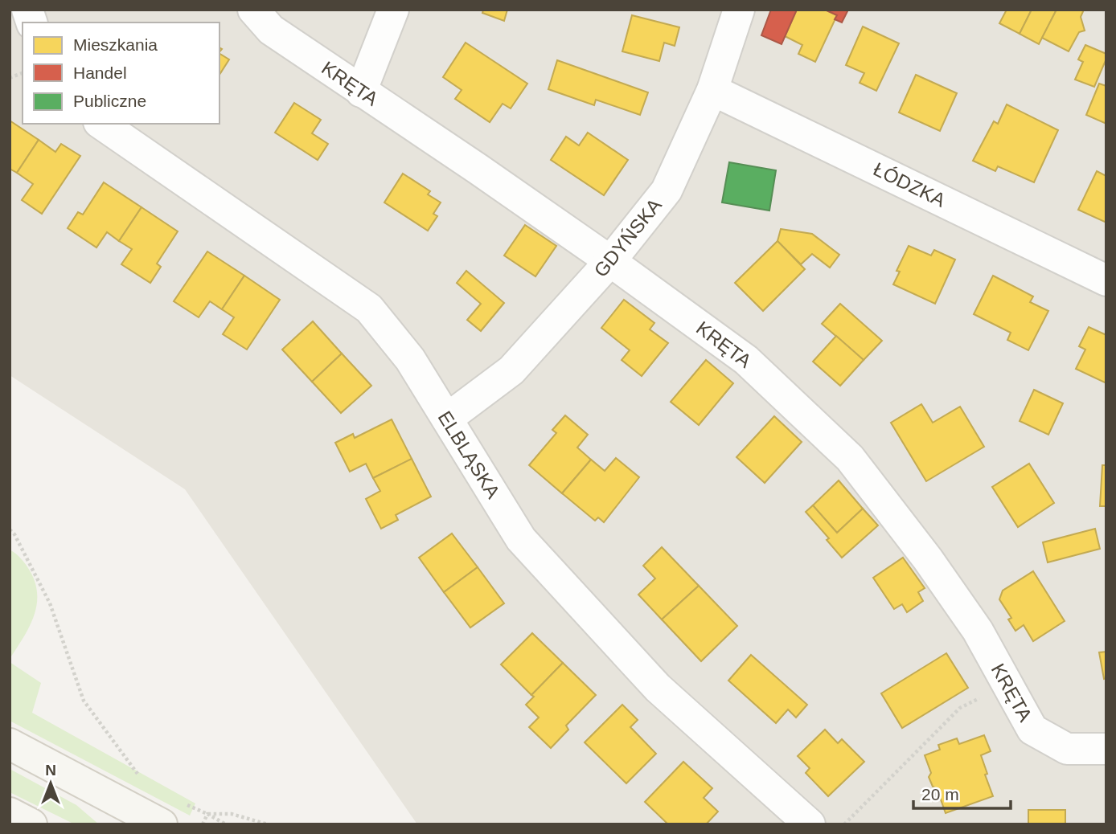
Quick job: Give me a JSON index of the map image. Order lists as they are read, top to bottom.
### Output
{
  "streets": {
    "street": [
      "KRĘTA",
      "ŁÓDZKA",
      "GDYŃSKA",
      "ELBLĄSKA"
    ]
  },
  "crossings": [
    ["KRĘTA", "GDYŃSKA"],
    ["ŁÓDZKA", "GDYŃSKA"],
    ["GDYŃSKA", "ELBLĄSKA"]
  ],
  "legend": ["Mieszkania", "Handel", "Publiczne"],
  "scale_bar": "20 m",
  "north": "top"
}
